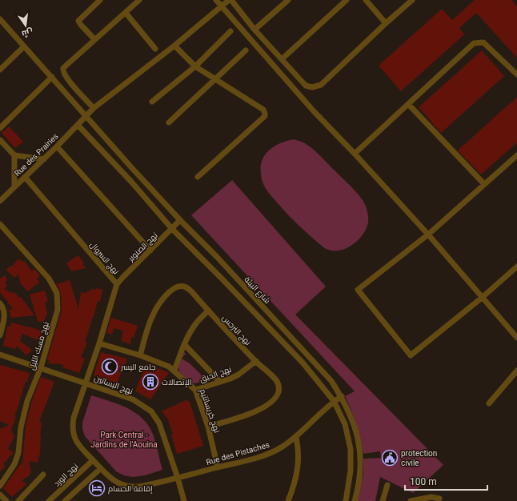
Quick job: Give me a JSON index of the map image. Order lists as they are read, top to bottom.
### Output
{
  "streets": {
    "street": [
      "Rue des Prairies",
      "نهج الصنوبر",
      "نهج السروال",
      "شارع البيئة",
      "نهج النرجس",
      "نهج مسك الليل",
      "نهج الحبق",
      "نهج البساتين",
      "نهج كريسانتيم",
      "Rue des Pistaches",
      "نهج الورد"
    ]
  },
  "crossings": [
    ["Rue des Prairies", "نهج السروال"],
    ["Rue des Prairies", "شارع البيئة"],
    ["نهج الصنوبر", "نهج السروال"],
    ["نهج الصنوبر", "شارع البيئة"],
    ["نهج السروال", "نهج البساتين"],
    ["نهج السروال", "نهج كريسانتيم"],
    ["نهج السروال", "Rue des Pistaches"],
    ["نهج السروال", "نهج الورد"],
    ["شارع البيئة", "Rue des Pistaches"],
    ["نهج النرجس", "نهج الحبق"],
    ["نهج النرجس", "نهج كريسانتيم"],
    ["نهج مسك الليل", "نهج البساتين"],
    ["نهج الحبق", "نهج كريسانتيم"],
    ["نهج البساتين", "Rue des Pistaches"],
    ["نهج كريسانتيم", "Rue des Pistaches"],
    ["Rue des Pistaches", "نهج الورد"]
  ],
  "parks": ["Park Central - Jardins de l'Aouina"],
  "places": {
    "mosque": ["جامع اليسر"],
    "building": ["الإتصالات"],
    "public building": ["protection civile"],
    "hotel": ["إقامة الحسام"]
  },
  "scale_bar": "100 m",
  "north": "bottom"
}
